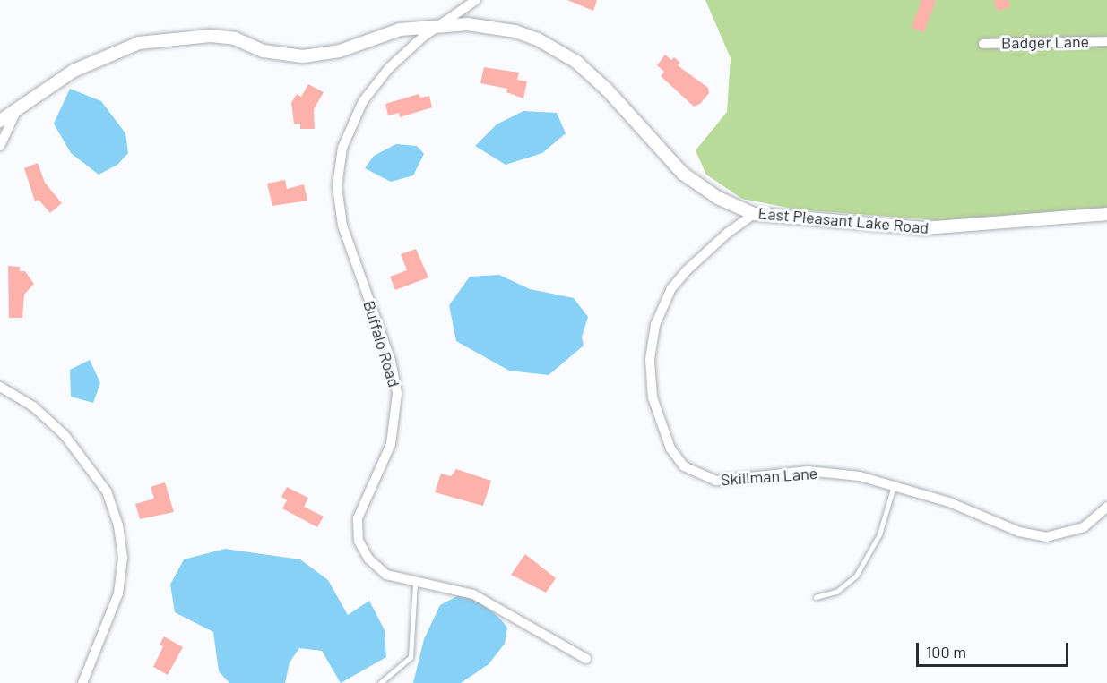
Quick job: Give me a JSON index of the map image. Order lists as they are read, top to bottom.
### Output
{
  "streets": {
    "street": [
      "Badger Lane",
      "East Pleasant Lake Road",
      "Buffalo Road",
      "Skillman Lane"
    ]
  },
  "crossings": [
    ["East Pleasant Lake Road", "Buffalo Road"],
    ["East Pleasant Lake Road", "Skillman Lane"]
  ],
  "scale_bar": "100 m"
}
